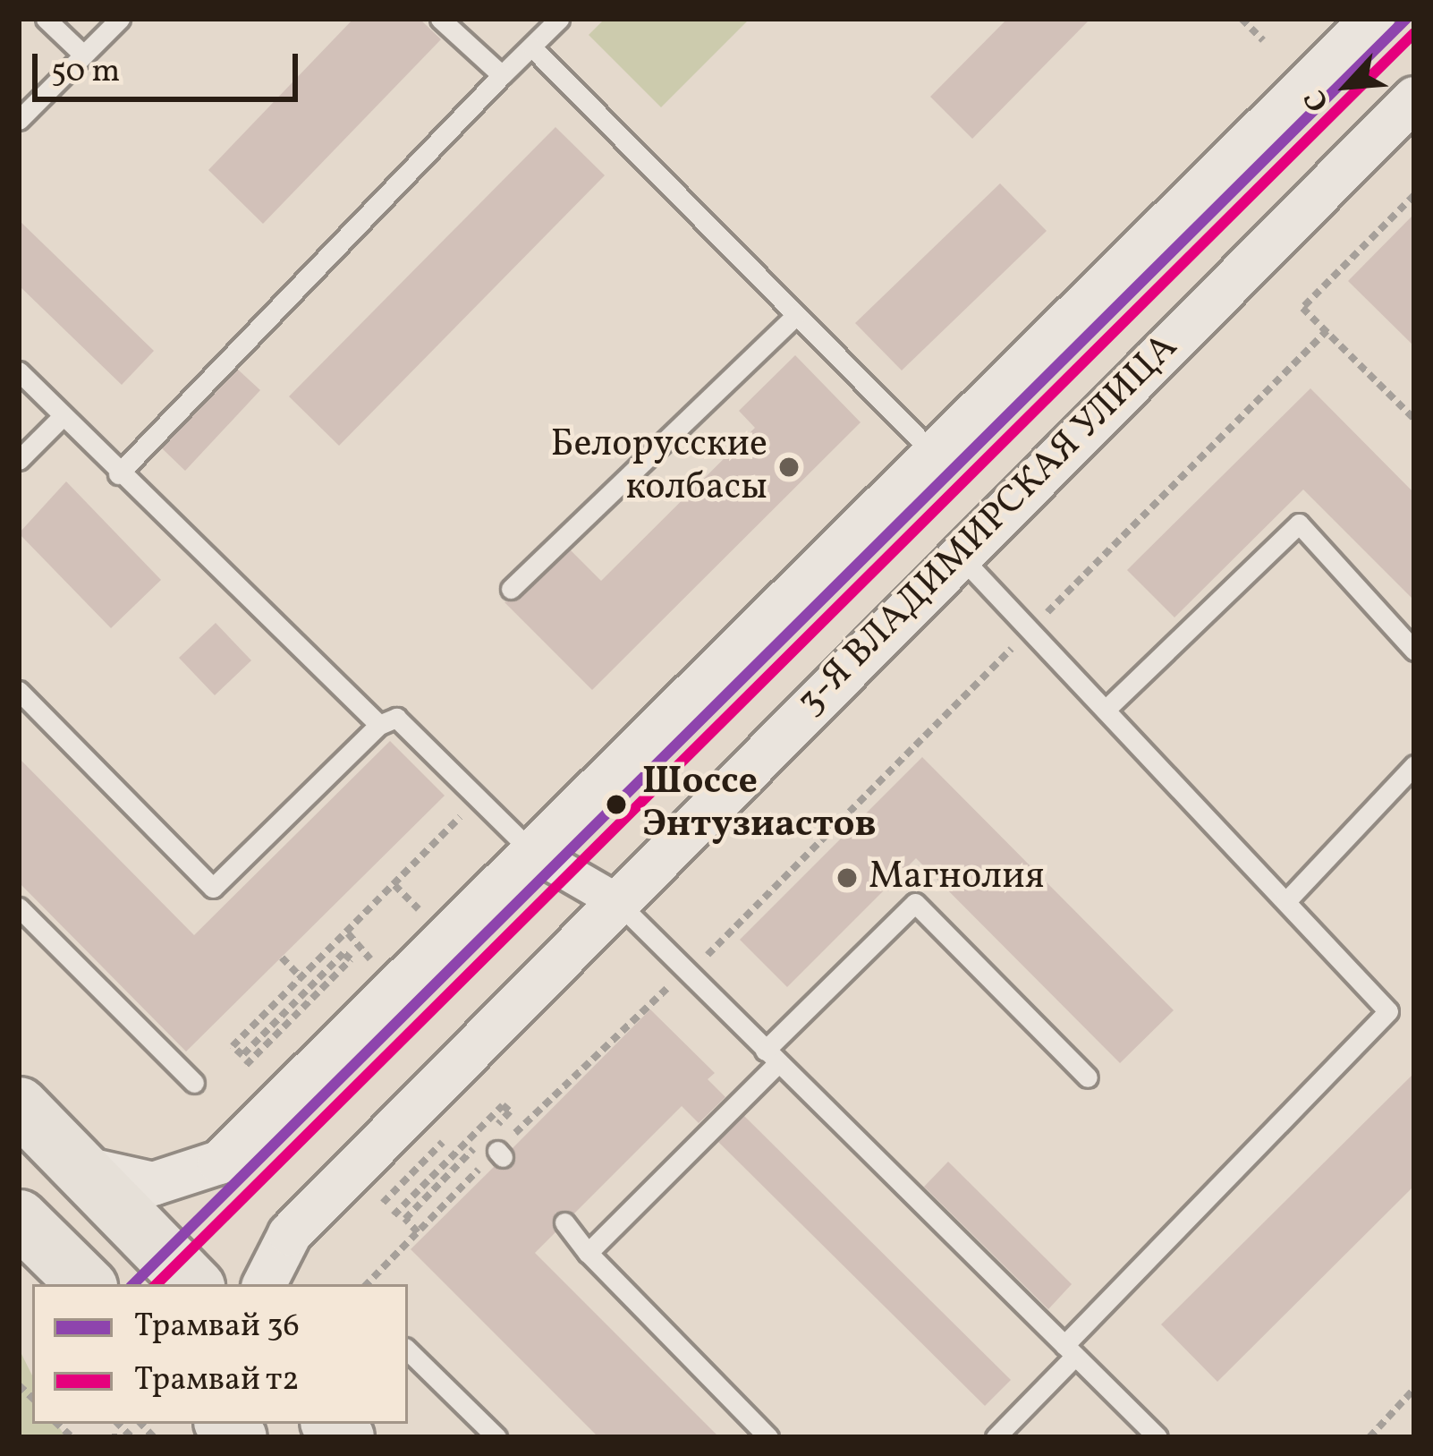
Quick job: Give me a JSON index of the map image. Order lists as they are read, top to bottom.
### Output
{
  "streets": {
    "street": ["3-Я ВЛАДИМИРСКАЯ УЛИЦА"]
  },
  "places": ["Белорусские колбасы", "Шоссе Энтузиастов", "Магнолия"],
  "lines": ["tram line 36", "tram line т2"],
  "legend": ["Трамвай 36", "Трамвай т2"],
  "scale_bar": "50 m",
  "north": "bottom left"
}
